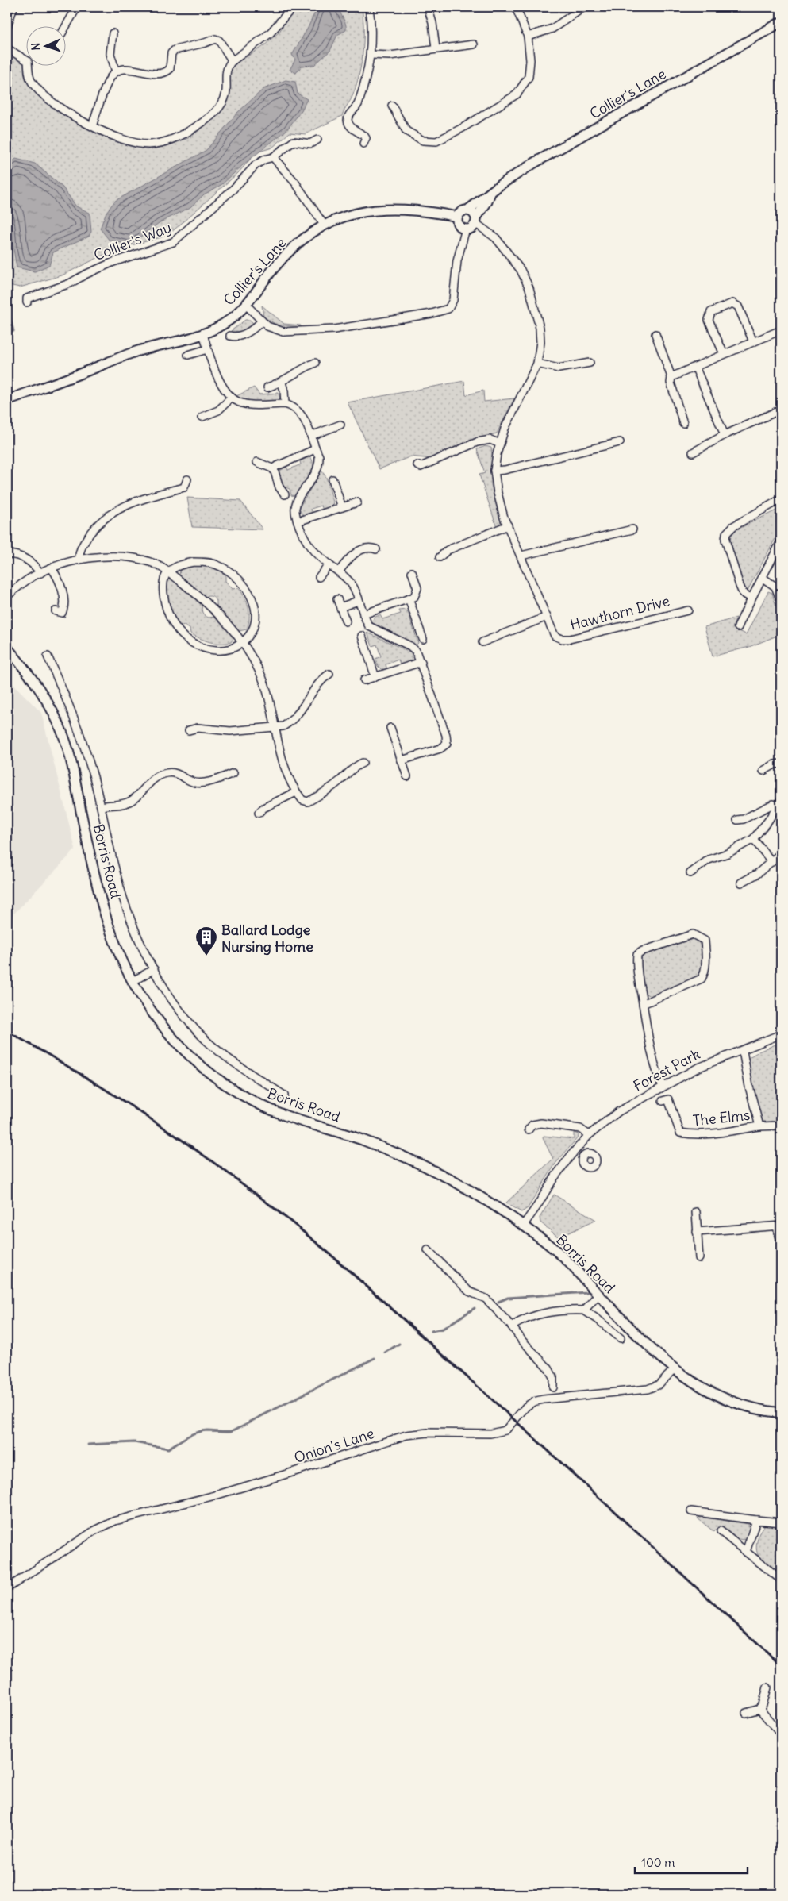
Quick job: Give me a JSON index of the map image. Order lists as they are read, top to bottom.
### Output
{
  "streets": {
    "street": [
      "Collier's Lane",
      "Collier's Way",
      "Hawthorn Drive",
      "Borris Road",
      "Forest Park",
      "The Elms",
      "Onion's Lane"
    ]
  },
  "crossings": [
    ["Collier's Lane", "Hawthorn Drive"],
    ["Borris Road", "Forest Park"],
    ["Borris Road", "Onion's Lane"],
    ["Forest Park", "The Elms"]
  ],
  "places": {
    "building": ["Ballard Lodge Nursing Home"]
  },
  "scale_bar": "100 m",
  "north": "left"
}
